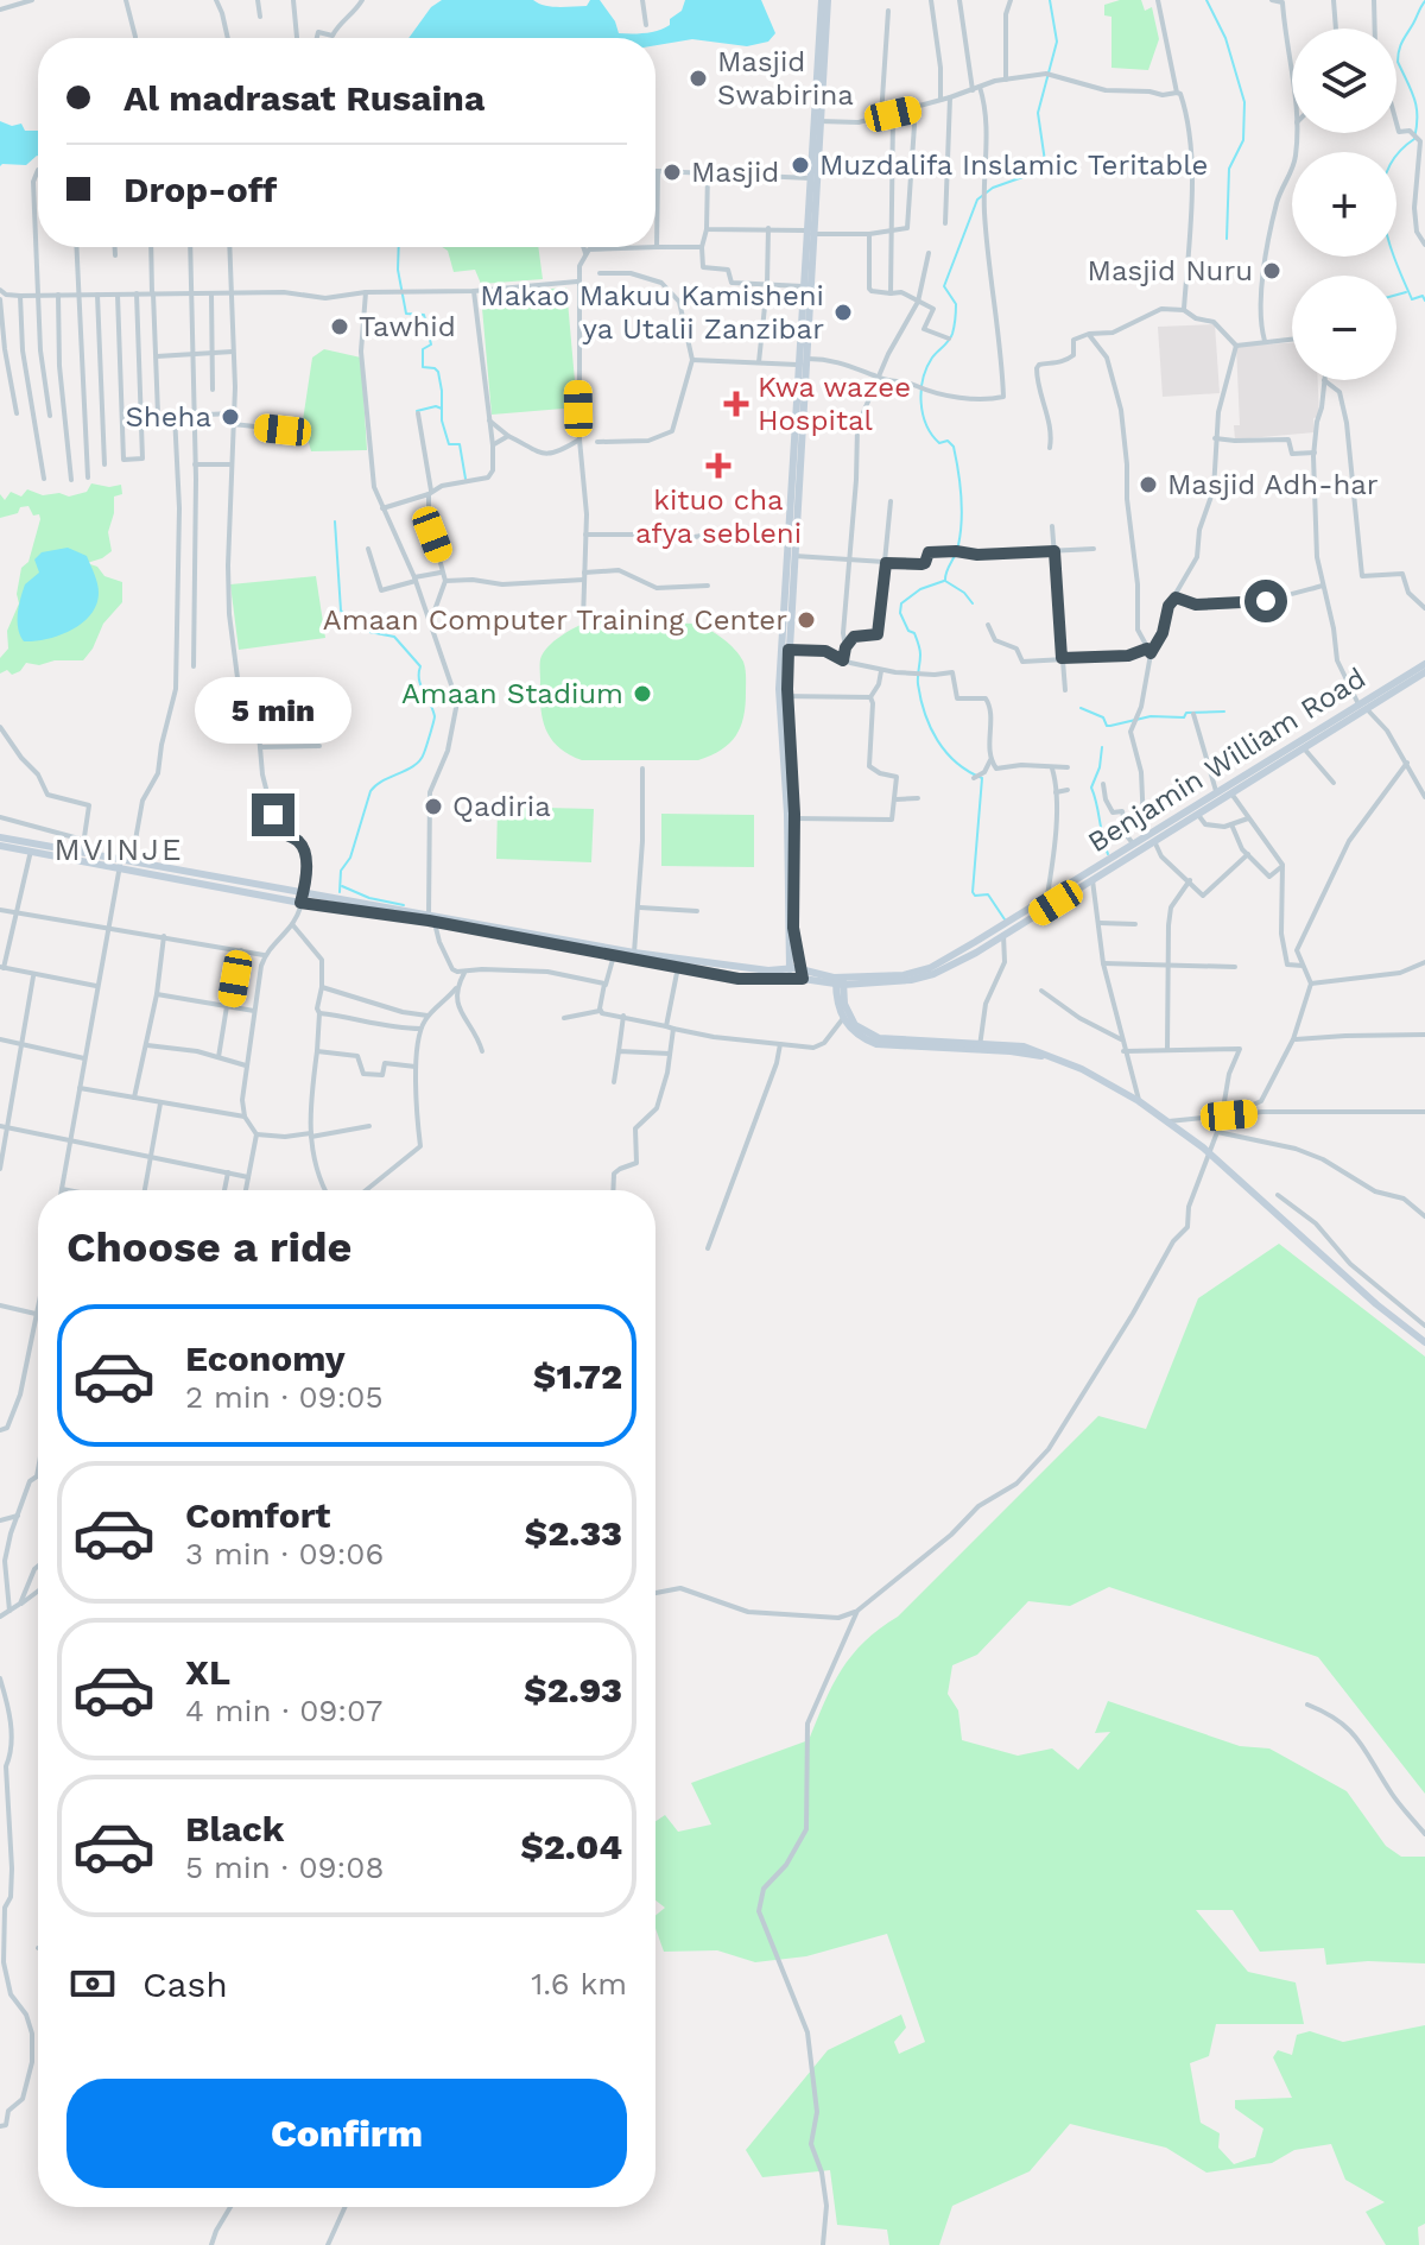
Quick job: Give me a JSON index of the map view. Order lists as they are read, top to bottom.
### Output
{
  "streets": {
    "main road": ["Benjamin William Road"]
  },
  "districts": ["MVINJE"],
  "places": {
    "other": [
      "Masjid Swabirina",
      "Muzdalifa Inslamic Teritable",
      "Masjid",
      "Masjid Nuru",
      "Makao Makuu Kamisheni ya Utalii Zanzibar",
      "Tawhid",
      "Sheha",
      "Masjid Adh-har",
      "Amaan Computer Training Center",
      "Amaan Stadium",
      "Qadiria"
    ],
    "health": ["Kwa wazee Hospital", "kituo cha afya sebleni"]
  },
  "page": {
    "map_buttons": ["+", "−"],
    "banner": ["Al madrasat Rusaina", "Drop-off"],
    "bubble": "5 min",
    "heading": "Choose a ride",
    "list": [
      {
        "name": "Economy",
        "note": "2 min · 09:05",
        "value": "$1.72"
      },
      {
        "name": "Comfort",
        "note": "3 min · 09:06",
        "value": "$2.33"
      },
      {
        "name": "XL",
        "note": "4 min · 09:07",
        "value": "$2.93"
      },
      {
        "name": "Black",
        "note": "5 min · 09:08",
        "value": "$2.04"
      }
    ],
    "pay": ["Cash", "1.6 km"],
    "buttons": "Confirm"
  }
}
